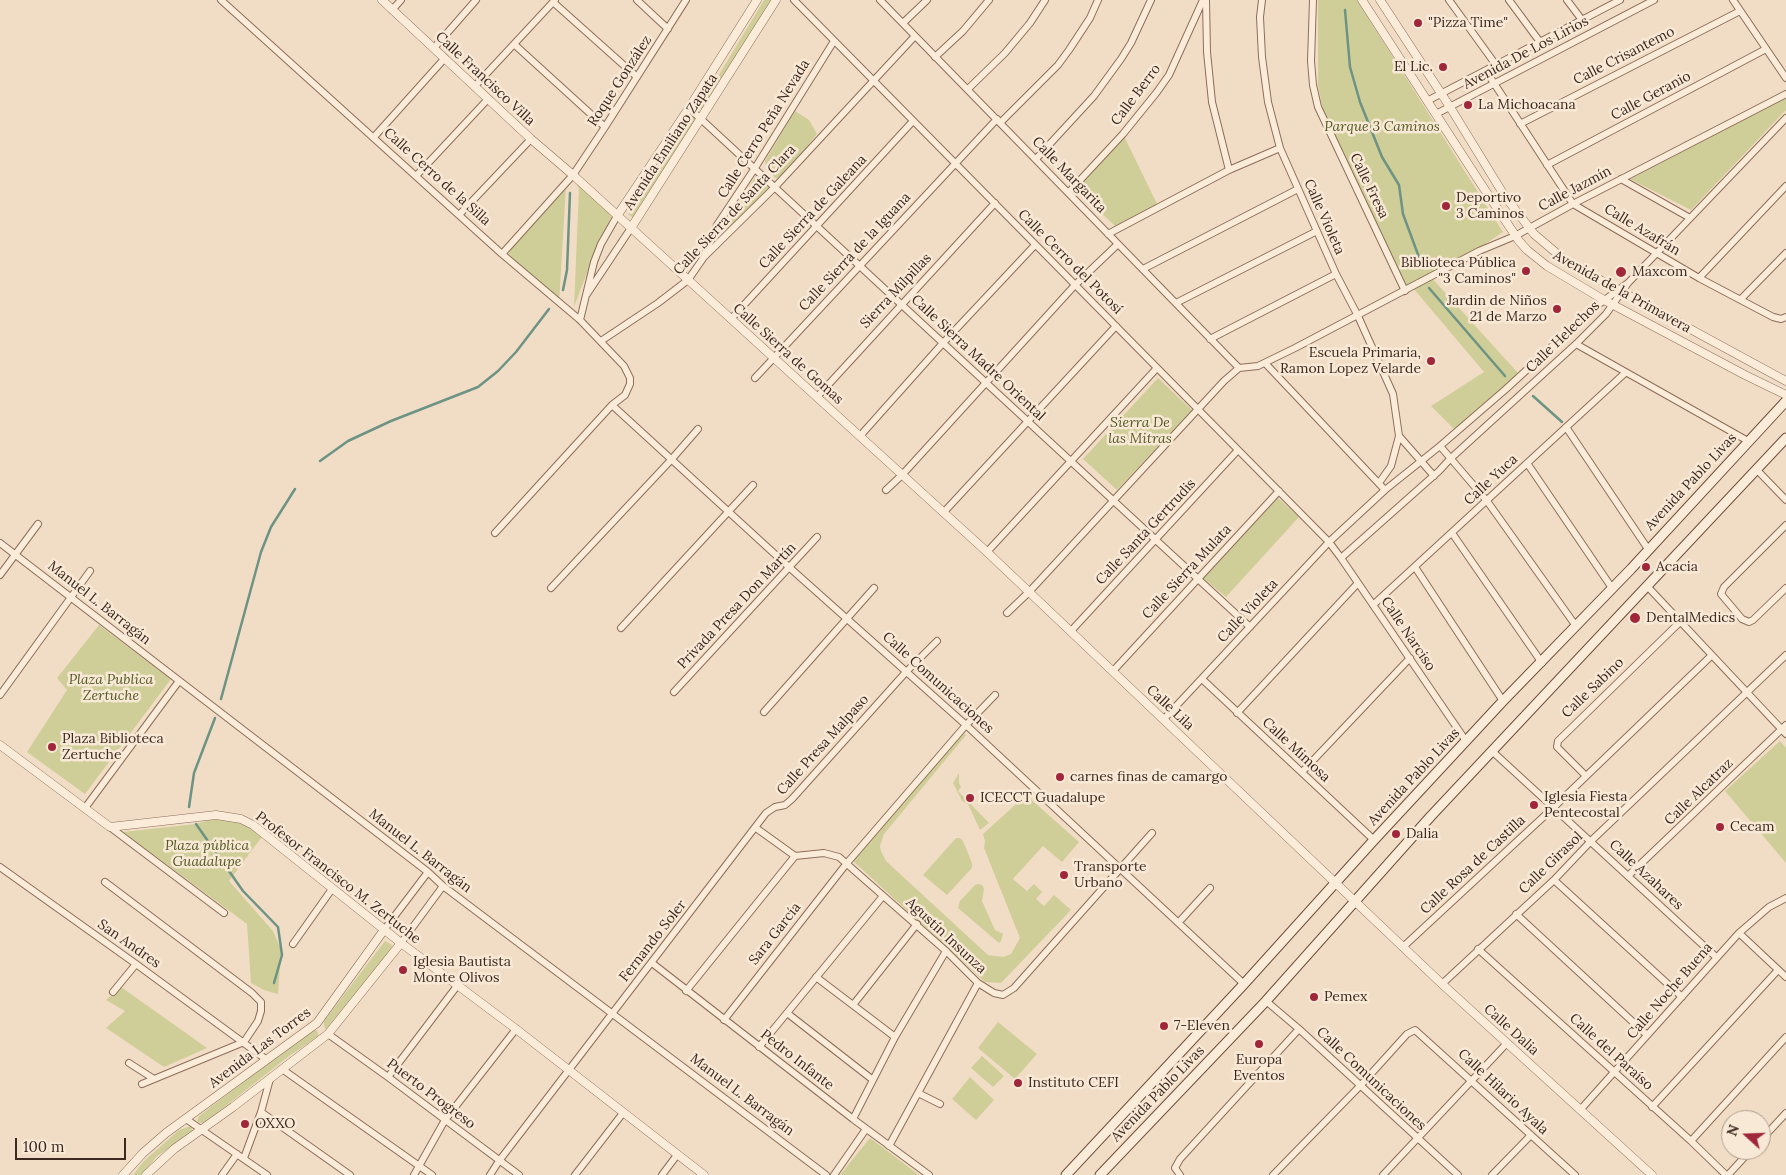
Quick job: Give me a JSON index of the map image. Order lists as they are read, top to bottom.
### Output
{
  "streets": {
    "main road": ["Avenida Pablo Livas"],
    "street": [
      "Avenida De Los Lirios",
      "Calle Crisantemo",
      "Calle Francisco Villa",
      "Roque González",
      "Calle Berro",
      "Calle Geranio",
      "Calle Cerro Peña Nevada",
      "Avenida Emiliano Zapata",
      "Calle Margarita",
      "Calle Cerro de la Silla",
      "Calle Fresa",
      "Calle Jazmín",
      "Calle Sierra de Santa Clara",
      "Calle Sierra de Galeana",
      "Calle Violeta",
      "Calle Azafrán",
      "Calle Sierra de la Iguana",
      "Calle Cerro del Potosí",
      "Sierra Milpillas",
      "Avenida de la Primavera",
      "Calle Helechos",
      "Calle Sierra de Gomas",
      "Calle Sierra Madre Oriental",
      "Calle Yuca",
      "Calle Santa Gertrudis",
      "Calle Sierra Mulata",
      "Manuel L. Barragán",
      "Privada Presa Don Martín",
      "Calle Narciso",
      "Calle Comunicaciones",
      "Calle Sabino",
      "Calle Lila",
      "Calle Presa Malpaso",
      "Calle Mimosa",
      "Calle Alcatraz",
      "Calle Girasol",
      "Calle Rosa de Castilla",
      "Calle Azahares",
      "Profesor Francisco M. Zertuche",
      "Sara García",
      "Agustín Insunza",
      "Fernando Soler",
      "San Andres",
      "Calle Noche Buena",
      "Calle Dalia",
      "Avenida Las Torres",
      "Calle del Paraíso",
      "Pedro Infante",
      "Calle Hilario Ayala",
      "Puerto Progreso"
    ]
  },
  "crossings": [
    ["Avenida De Los Lirios", "Calle Azafrán"],
    ["Avenida De Los Lirios", "Avenida de la Primavera"],
    ["Calle Crisantemo", "Calle Azafrán"],
    ["Calle Francisco Villa", "Roque González"],
    ["Calle Francisco Villa", "Calle Sierra de Gomas"],
    ["Roque González", "Calle Cerro de la Silla"],
    ["Roque González", "Calle Sierra de Gomas"],
    ["Calle Berro", "Calle Margarita"],
    ["Calle Geranio", "Calle Azafrán"],
    ["Calle Cerro Peña Nevada", "Calle Sierra de Santa Clara"],
    ["Calle Cerro Peña Nevada", "Calle Cerro del Potosí"],
    ["Calle Cerro Peña Nevada", "Calle Sierra Madre Oriental"],
    ["Avenida Emiliano Zapata", "Calle Cerro de la Silla"],
    ["Avenida Emiliano Zapata", "Calle Sierra de Gomas"],
    ["Avenida Emiliano Zapata", "Calle Sierra Madre Oriental"],
    ["Calle Margarita", "Calle Jazmín"],
    ["Calle Margarita", "Calle Sierra de Santa Clara"],
    ["Calle Margarita", "Calle Sierra de la Iguana"],
    ["Calle Cerro de la Silla", "Calle Sierra de Santa Clara"],
    ["Calle Cerro de la Silla", "Calle Comunicaciones"],
    ["Calle Fresa", "Calle Jazmín"],
    ["Calle Jazmín", "Calle Violeta"],
    ["Calle Jazmín", "Calle Azafrán"],
    ["Calle Jazmín", "Avenida de la Primavera"],
    ["Calle Sierra de Santa Clara", "Calle Cerro del Potosí"],
    ["Calle Sierra de Santa Clara", "Calle Sierra de Gomas"],
    ["Calle Sierra de Santa Clara", "Calle Sierra Madre Oriental"],
    ["Calle Sierra de Galeana", "Calle Cerro del Potosí"],
    ["Calle Sierra de Galeana", "Calle Sierra de Gomas"],
    ["Calle Sierra de Galeana", "Calle Sierra Madre Oriental"],
    ["Calle Violeta", "Calle Cerro del Potosí"],
    ["Calle Violeta", "Avenida de la Primavera"],
    ["Calle Violeta", "Calle Helechos"],
    ["Calle Violeta", "Calle Sierra Madre Oriental"],
    ["Calle Violeta", "Calle Narciso"],
    ["Calle Violeta", "Calle Lila"],
    ["Calle Violeta", "Calle Mimosa"],
    ["Calle Azafrán", "Calle Helechos"],
    ["Calle Sierra de la Iguana", "Calle Cerro del Potosí"],
    ["Calle Sierra de la Iguana", "Calle Sierra de Gomas"],
    ["Calle Sierra de la Iguana", "Calle Sierra Madre Oriental"],
    ["Calle Cerro del Potosí", "Sierra Milpillas"],
    ["Calle Cerro del Potosí", "Calle Santa Gertrudis"],
    ["Calle Cerro del Potosí", "Calle Sierra Mulata"],
    ["Calle Cerro del Potosí", "Calle Narciso"],
    ["Sierra Milpillas", "Calle Sierra de Gomas"],
    ["Sierra Milpillas", "Calle Sierra Madre Oriental"],
    ["Avenida de la Primavera", "Calle Helechos"],
    ["Calle Helechos", "Calle Narciso"],
    ["Calle Sierra de Gomas", "Calle Lila"],
    ["Calle Sierra Madre Oriental", "Calle Santa Gertrudis"],
    ["Calle Sierra Madre Oriental", "Calle Sierra Mulata"],
    ["Calle Yuca", "Calle Narciso"],
    ["Avenida Pablo Livas", "Calle Narciso"],
    ["Avenida Pablo Livas", "Calle Comunicaciones"],
    ["Avenida Pablo Livas", "Calle Lila"],
    ["Avenida Pablo Livas", "Calle Mimosa"],
    ["Avenida Pablo Livas", "Calle Azahares"],
    ["Avenida Pablo Livas", "Calle Dalia"],
    ["Calle Santa Gertrudis", "Calle Lila"],
    ["Calle Sierra Mulata", "Calle Lila"],
    ["Manuel L. Barragán", "Fernando Soler"],
    ["Manuel L. Barragán", "Avenida Las Torres"],
    ["Privada Presa Don Martín", "Calle Comunicaciones"],
    ["Calle Comunicaciones", "Calle Presa Malpaso"],
    ["Calle Comunicaciones", "Sara García"],
    ["Calle Comunicaciones", "Agustín Insunza"],
    ["Calle Comunicaciones", "Calle Hilario Ayala"],
    ["Calle Sabino", "Calle Rosa de Castilla"],
    ["Calle Lila", "Calle Dalia"],
    ["Calle Presa Malpaso", "Fernando Soler"],
    ["Calle Alcatraz", "Calle Azahares"],
    ["Calle Girasol", "Calle Azahares"],
    ["Calle Girasol", "Calle Dalia"],
    ["Calle Girasol", "Calle del Paraíso"],
    ["Calle Rosa de Castilla", "Calle Azahares"],
    ["Calle Rosa de Castilla", "Calle Dalia"],
    ["Calle Azahares", "Calle Noche Buena"],
    ["Profesor Francisco M. Zertuche", "Fernando Soler"],
    ["Profesor Francisco M. Zertuche", "Avenida Las Torres"],
    ["Sara García", "Agustín Insunza"],
    ["Sara García", "Pedro Infante"],
    ["Fernando Soler", "Pedro Infante"],
    ["Fernando Soler", "Puerto Progreso"],
    ["San Andres", "Avenida Las Torres"],
    ["Calle Noche Buena", "Calle Dalia"],
    ["Calle Noche Buena", "Calle del Paraíso"]
  ],
  "parks": [
    "Parque 3 Caminos",
    "Sierra De las Mitras",
    "Plaza Publica Zertuche",
    "Plaza pública Guadalupe"
  ],
  "places": [
    "\"Pizza Time\"",
    "El Lic.",
    "La Michoacana",
    "Deportivo 3 Caminos",
    "Biblioteca Pública \"3 Caminos\"",
    "Maxcom",
    "Jardin de Niños 21 de Marzo",
    "Escuela Primaria, Ramon Lopez Velarde",
    "Acacia",
    "DentalMedics",
    "Plaza Biblioteca Zertuche",
    "carnes finas de camargo",
    "ICECCT Guadalupe",
    "Iglesia Fiesta Pentecostal",
    "Cecam",
    "Dalia",
    "Transporte Urbano",
    "Iglesia Bautista Monte Olivos",
    "Pemex",
    "7-Eleven",
    "Europa Eventos",
    "Instituto CEFI",
    "OXXO"
  ],
  "scale_bar": "100 m",
  "north": "left"
}
